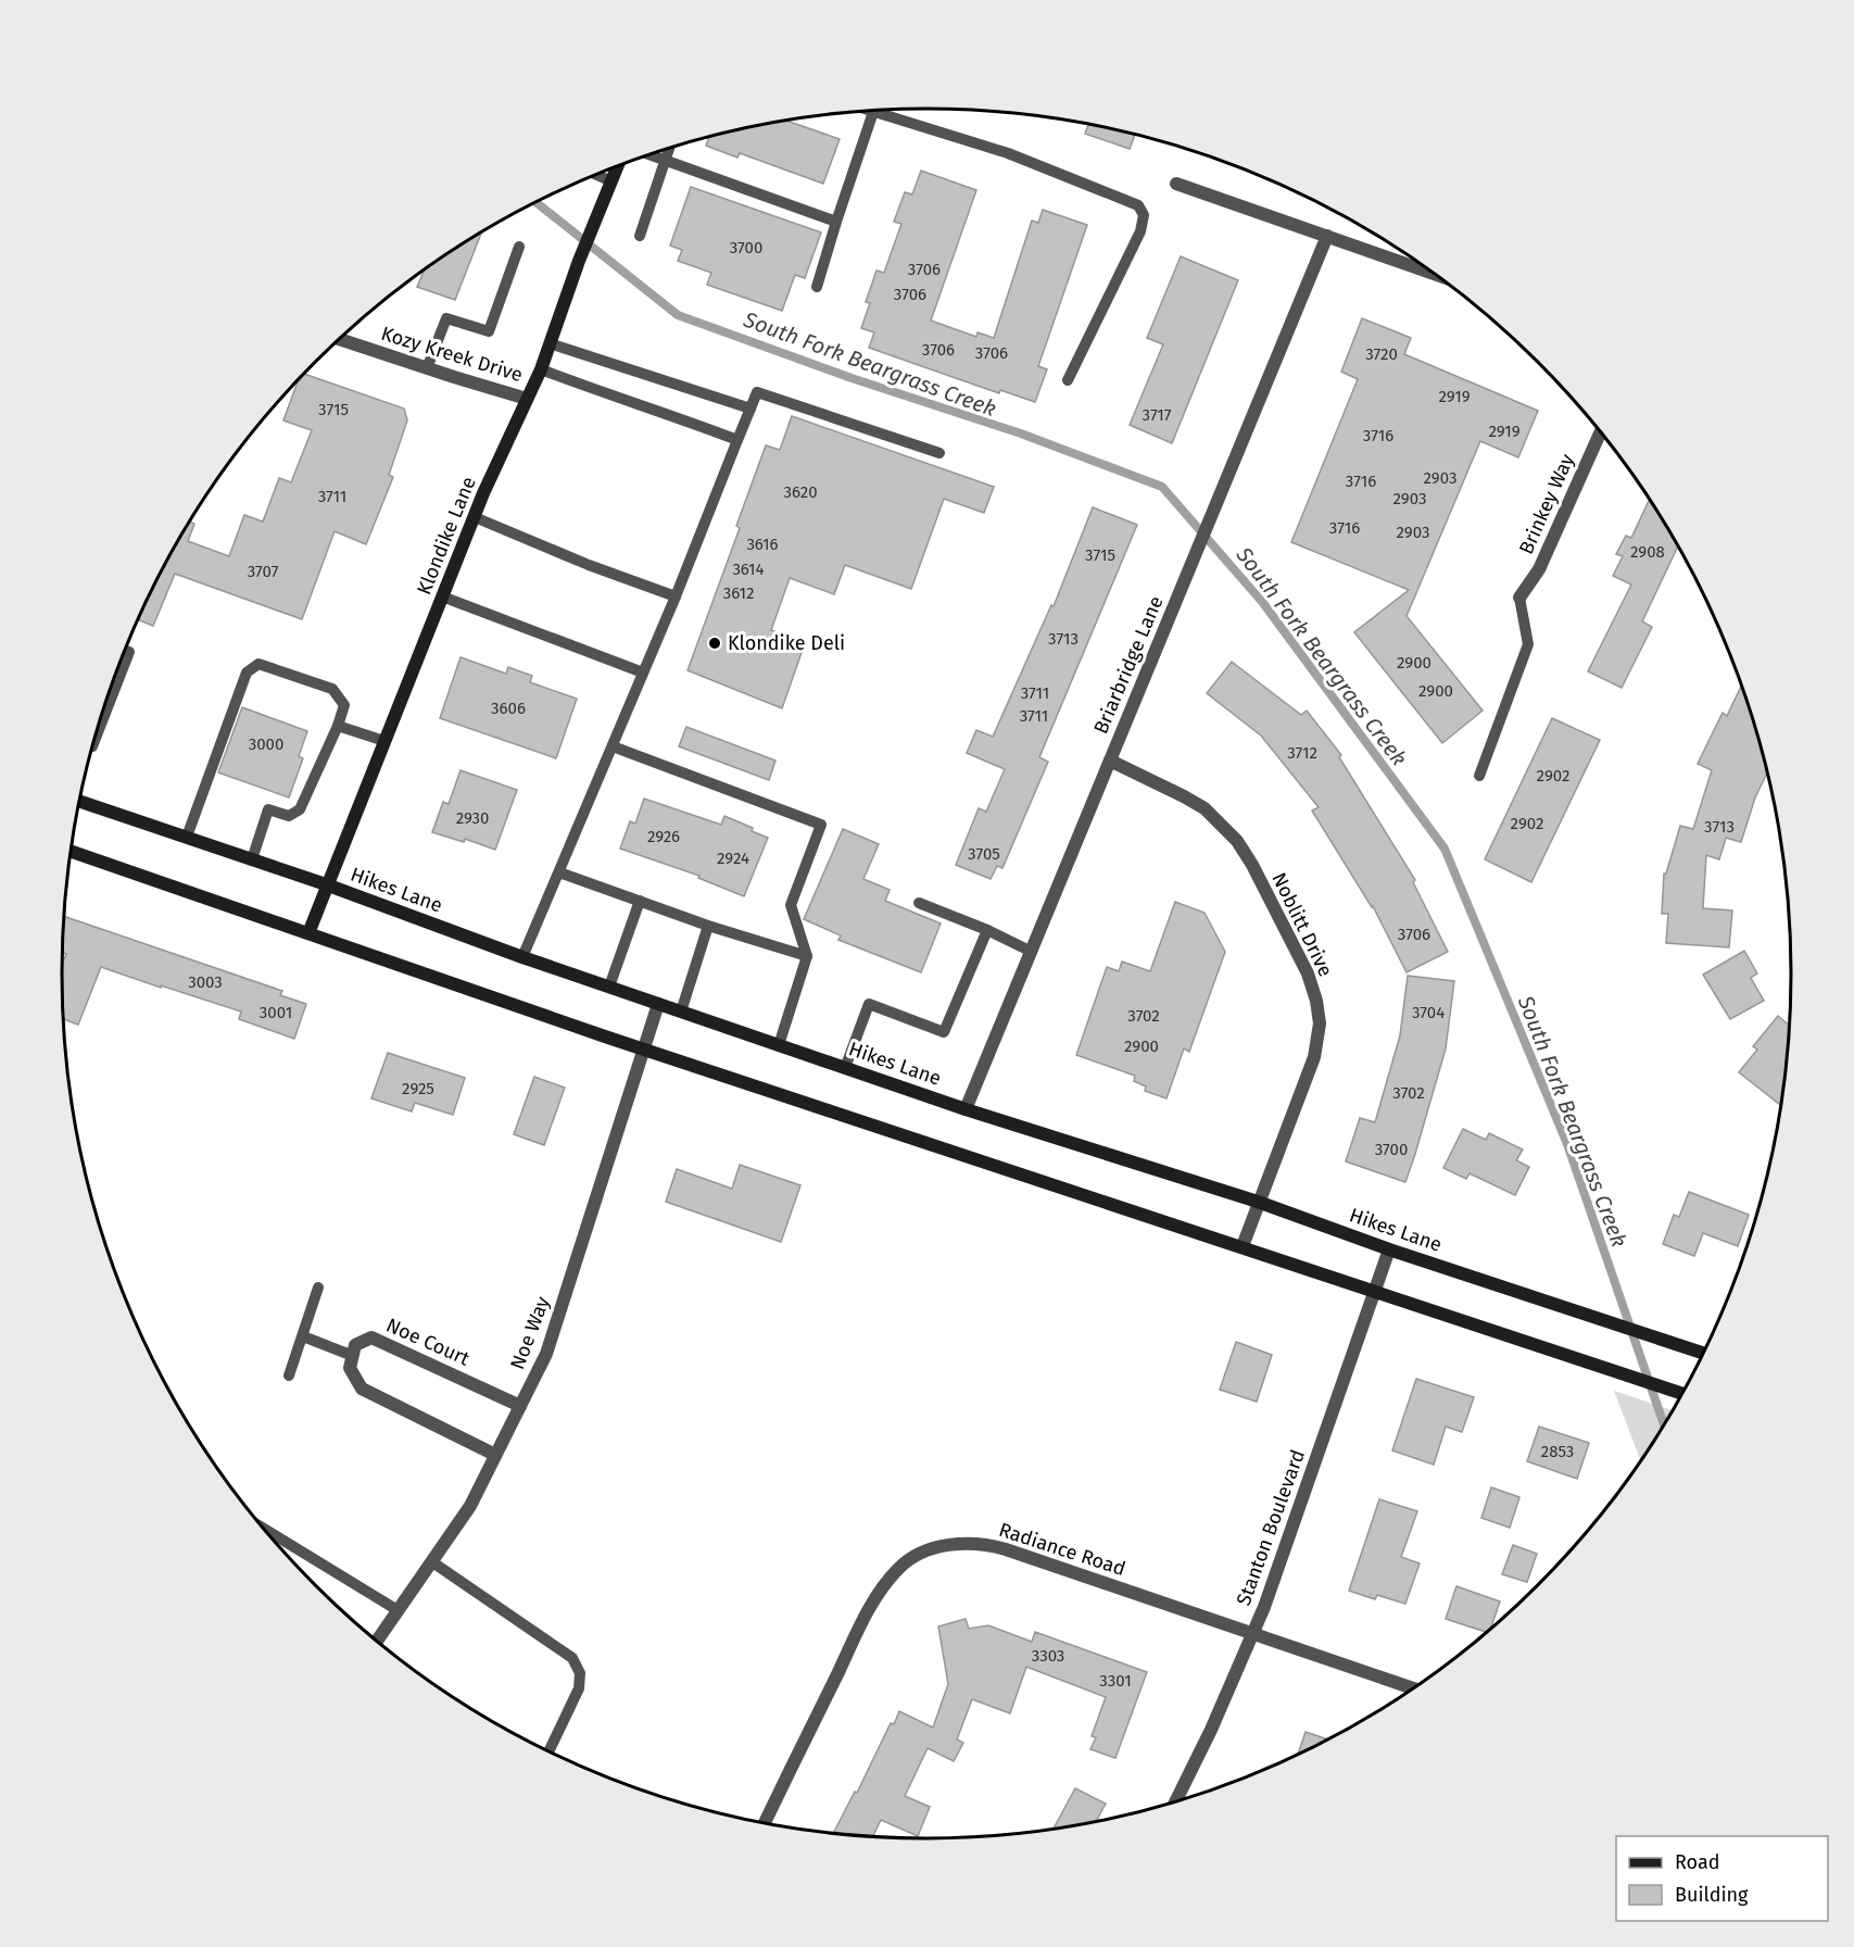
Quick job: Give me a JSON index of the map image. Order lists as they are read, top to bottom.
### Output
{
  "streets": {
    "main road": ["Klondike Lane", "Hikes Lane"],
    "street": [
      "Kozy Kreek Drive",
      "Brinkey Way",
      "Briarbridge Lane",
      "Noblitt Drive",
      "Noe Way",
      "Noe Court",
      "Stanton Boulevard",
      "Radiance Road"
    ]
  },
  "crossings": [
    ["Kozy Kreek Drive", "Klondike Lane"],
    ["Klondike Lane", "Hikes Lane"],
    ["Briarbridge Lane", "Hikes Lane"],
    ["Briarbridge Lane", "Noblitt Drive"],
    ["Hikes Lane", "Noblitt Drive"],
    ["Hikes Lane", "Noe Way"],
    ["Hikes Lane", "Stanton Boulevard"],
    ["Noe Way", "Noe Court"],
    ["Stanton Boulevard", "Radiance Road"]
  ],
  "water": ["South Fork Beargrass Creek"],
  "places": ["Klondike Deli"],
  "house_numbers": [
    "3700",
    "3706",
    "3706",
    "3706",
    "3706",
    "3720",
    "2919",
    "3715",
    "3717",
    "2919",
    "3716",
    "2903",
    "3716",
    "3620",
    "3711",
    "2903",
    "3716",
    "2903",
    "3616",
    "2908",
    "3715",
    "3614",
    "3707",
    "3612",
    "3713",
    "2900",
    "2900",
    "3711",
    "3606",
    "3711",
    "3000",
    "3712",
    "2902",
    "2930",
    "2902",
    "3713",
    "2926",
    "3705",
    "2924",
    "3706",
    "3003",
    "3001",
    "3704",
    "3702",
    "2900",
    "2925",
    "3702",
    "3700",
    "2853",
    "3303",
    "3301"
  ],
  "legend": ["Road", "Building"]
}
